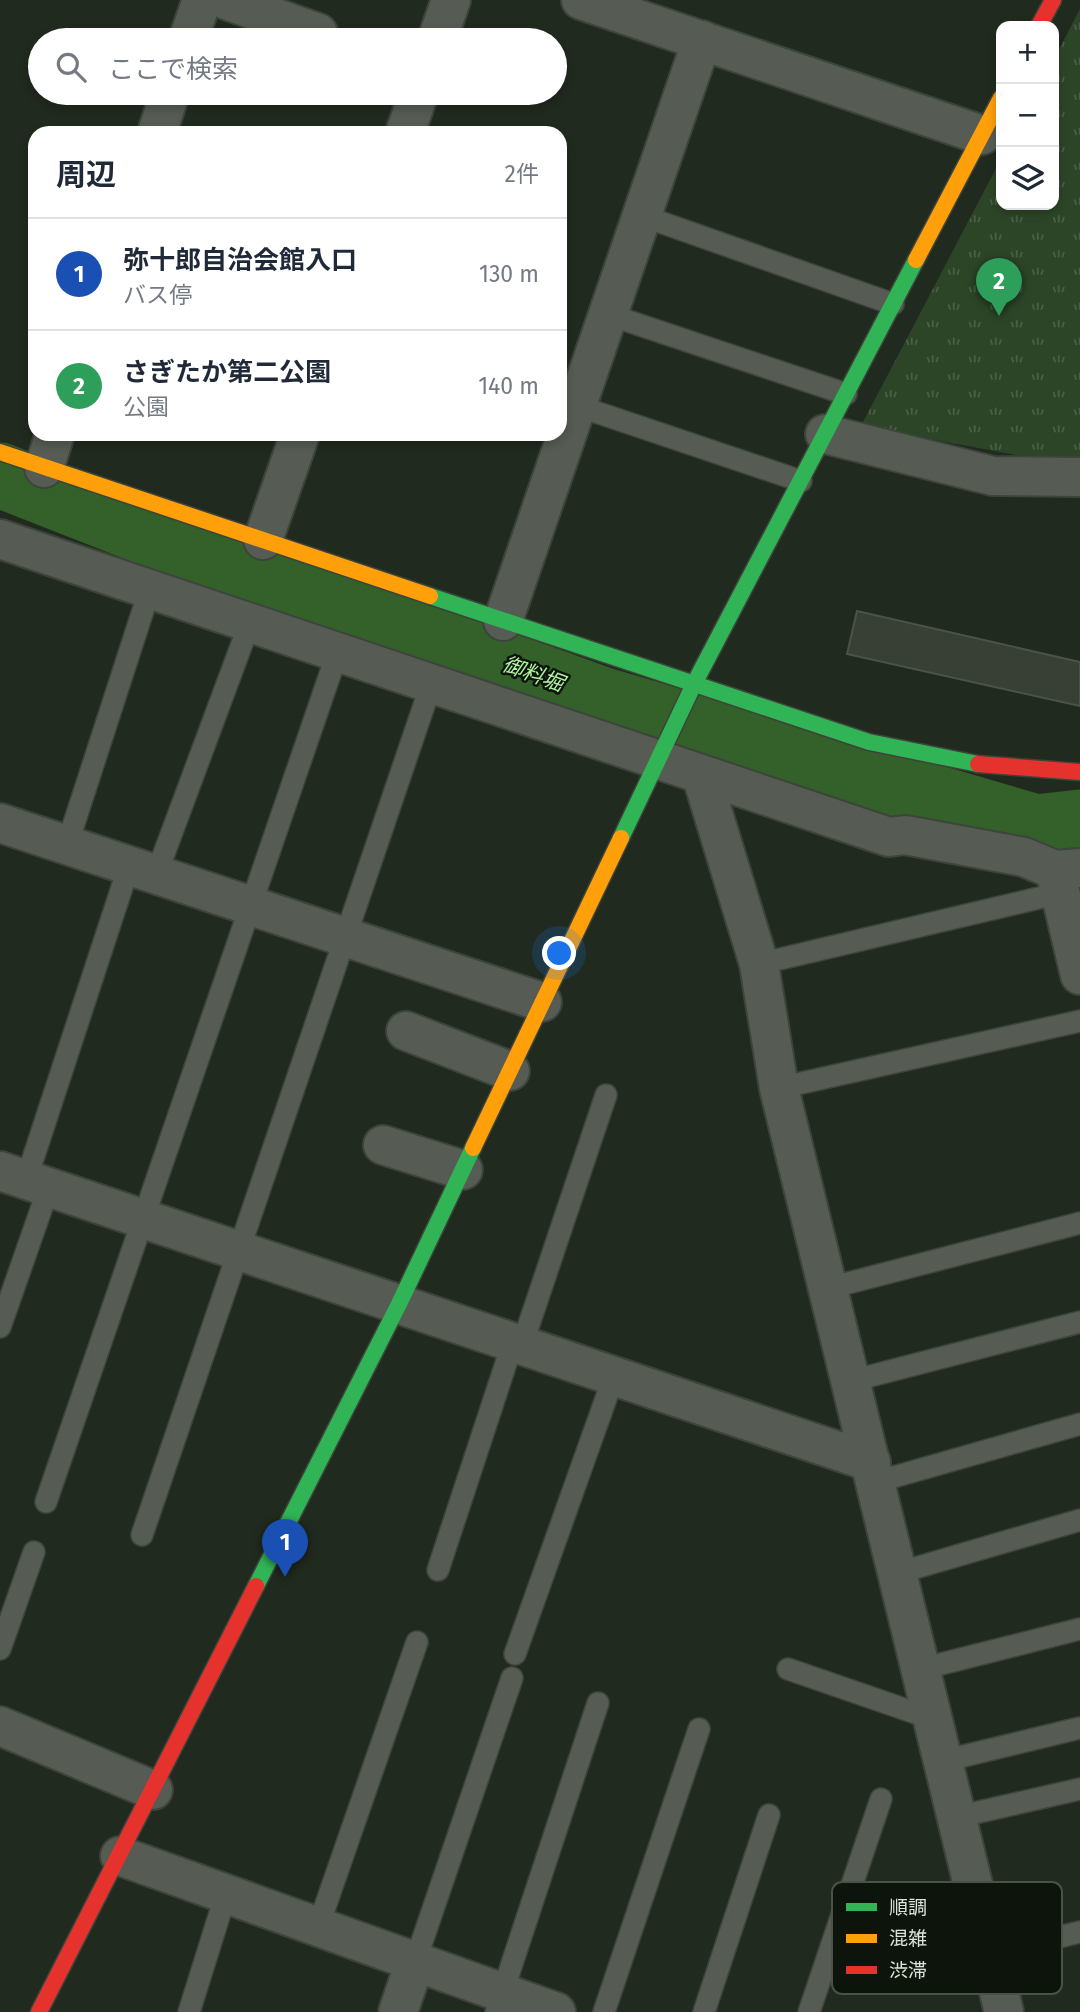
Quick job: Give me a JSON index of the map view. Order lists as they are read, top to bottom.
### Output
{
  "water": ["御料堀"],
  "legend": ["順調", "混雑", "渋滞"],
  "page": {
    "map_buttons": ["+", "−"],
    "search": "ここで検索",
    "heading": ["周辺", "2件"],
    "list": [
      {
        "mark": "1",
        "name": "弥十郎自治会館入口",
        "note": "バス停",
        "value": "130 m"
      },
      {
        "mark": "2",
        "name": "さぎたか第二公園",
        "note": "公園",
        "value": "140 m"
      }
    ],
    "pins": ["2", "1"]
  }
}
